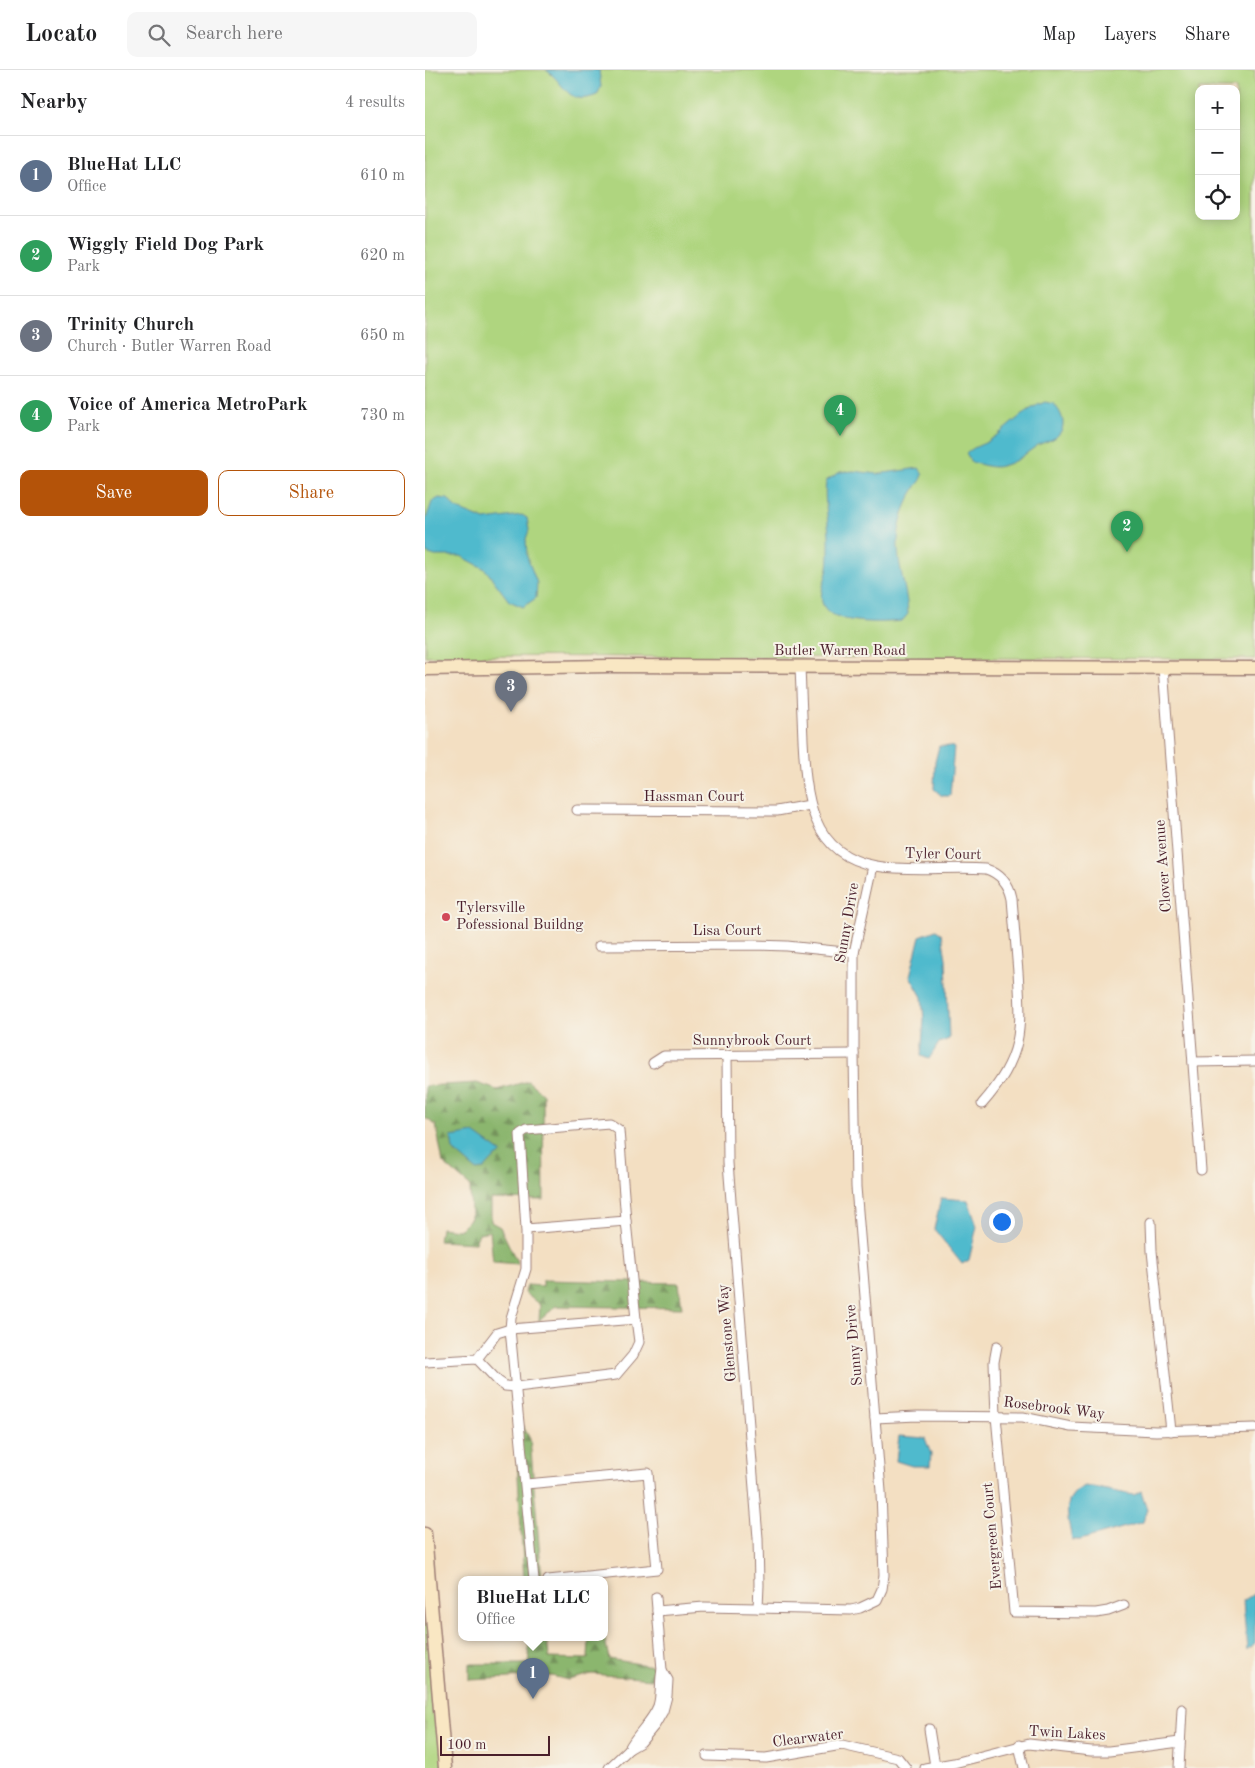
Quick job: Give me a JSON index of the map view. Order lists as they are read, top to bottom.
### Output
{
  "streets": {
    "main road": ["Butler Warren Road"],
    "street": [
      "Hassman Court",
      "Tyler Court",
      "Clover Avenue",
      "Sunny Drive",
      "Lisa Court",
      "Sunnybrook Court",
      "Glenstone Way",
      "Rosebrook Way",
      "Evergreen Court",
      "Twin Lakes",
      "Clearwater"
    ]
  },
  "crossings": [
    ["Butler Warren Road", "Tyler Court"],
    ["Butler Warren Road", "Clover Avenue"],
    ["Hassman Court", "Tyler Court"],
    ["Tyler Court", "Sunny Drive"],
    ["Sunny Drive", "Lisa Court"],
    ["Sunny Drive", "Sunnybrook Court"],
    ["Sunny Drive", "Glenstone Way"],
    ["Sunny Drive", "Rosebrook Way"],
    ["Sunnybrook Court", "Glenstone Way"],
    ["Rosebrook Way", "Evergreen Court"]
  ],
  "places": ["Tylersville Pofessional Buildng"],
  "scale_bar": "100 m",
  "page": {
    "header": "Locato",
    "search": "Search here",
    "nav": ["Map", "Layers", "Share"],
    "heading": ["Nearby", "4 results"],
    "map_buttons": ["+", "−"],
    "list": [
      {
        "mark": "1",
        "name": "BlueHat LLC",
        "note": "Office",
        "value": "610 m"
      },
      {
        "mark": "2",
        "name": "Wiggly Field Dog Park",
        "note": "Park",
        "value": "620 m"
      },
      {
        "mark": "3",
        "name": "Trinity Church",
        "note": "Church · Butler Warren Road",
        "value": "650 m"
      },
      {
        "mark": "4",
        "name": "Voice of America MetroPark",
        "note": "Park",
        "value": "730 m"
      }
    ],
    "pins": [
      "4",
      "2",
      "3",
      "1"
    ],
    "buttons": ["Save", "Share"],
    "popup": ["BlueHat LLC", "Office"],
    "scale": "100 m"
  }
}
